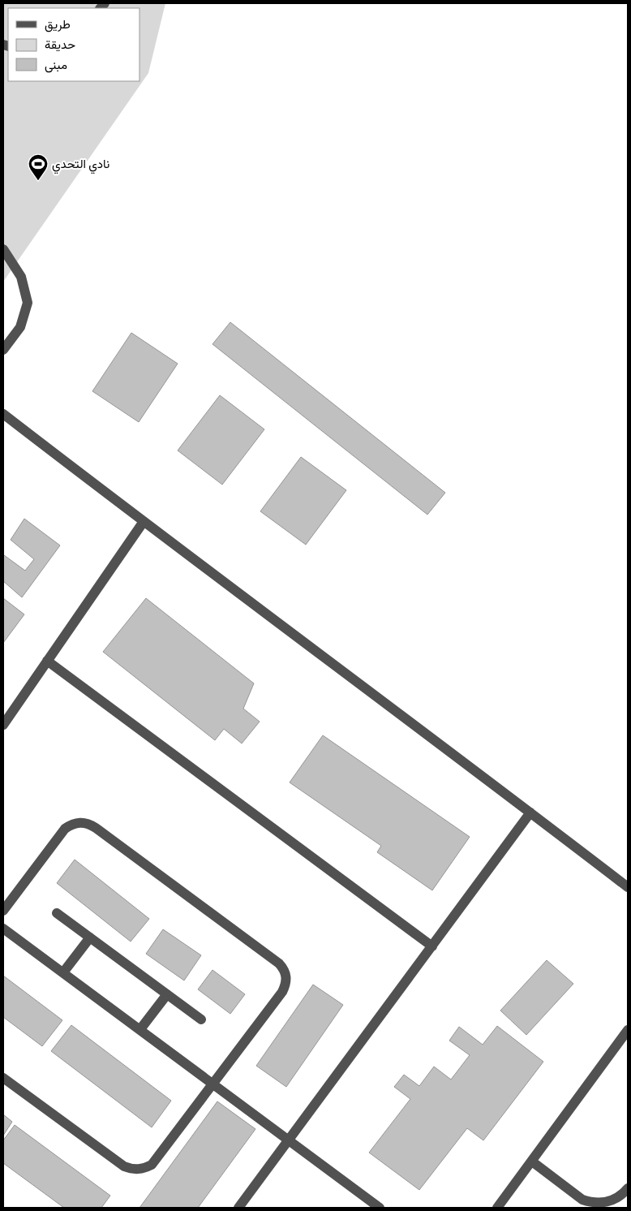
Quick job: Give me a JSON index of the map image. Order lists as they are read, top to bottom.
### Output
{
  "places": {
    "sports": ["نادي التحدي"]
  },
  "legend": ["طريق", "حديقة", "مبنى"]
}
